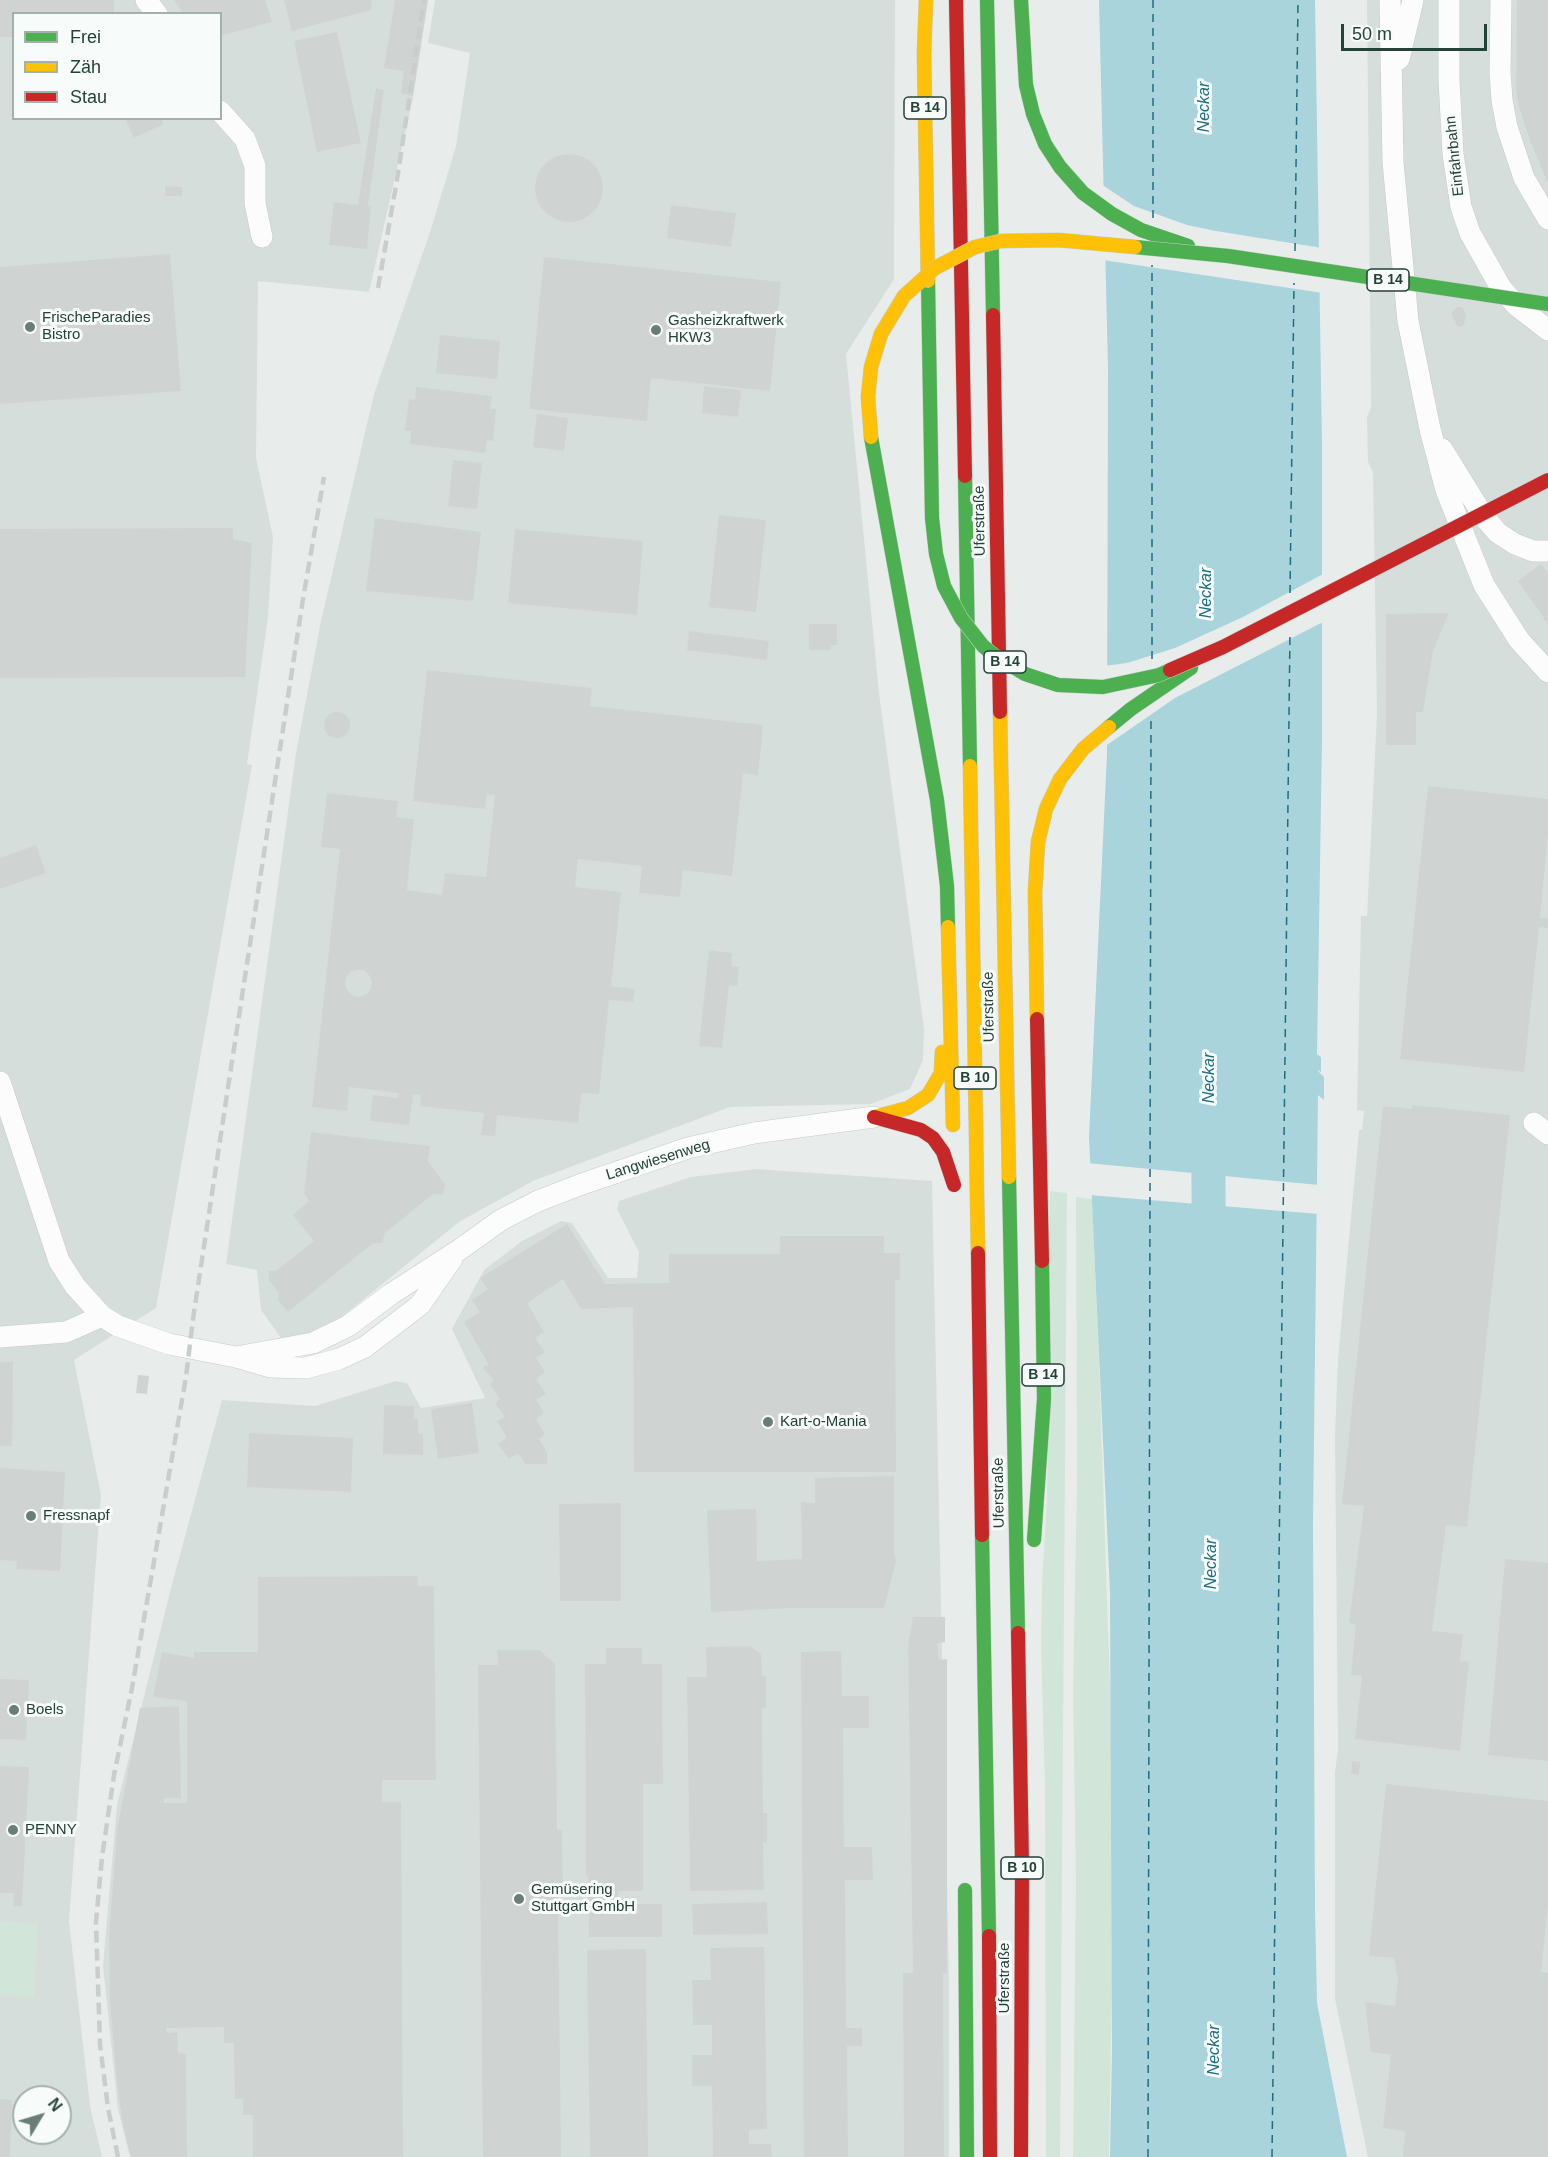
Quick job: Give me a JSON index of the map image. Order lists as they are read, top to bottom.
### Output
{
  "streets": {
    "highway": ["B 14", "Uferstraße", "B 10"],
    "street": ["Einfahrbahn", "Langwiesenweg"]
  },
  "crossings": [
    ["B 14", "Uferstraße"]
  ],
  "water": ["Neckar"],
  "places": [
    "FrischeParadies Bistro",
    "Gasheizkraftwerk HKW3",
    "Kart-o-Mania",
    "Fressnapf",
    "Boels",
    "PENNY",
    "Gemüsering Stuttgart GmbH"
  ],
  "legend": ["Frei", "Zäh", "Stau"],
  "scale_bar": "50 m",
  "north": "top right"
}
